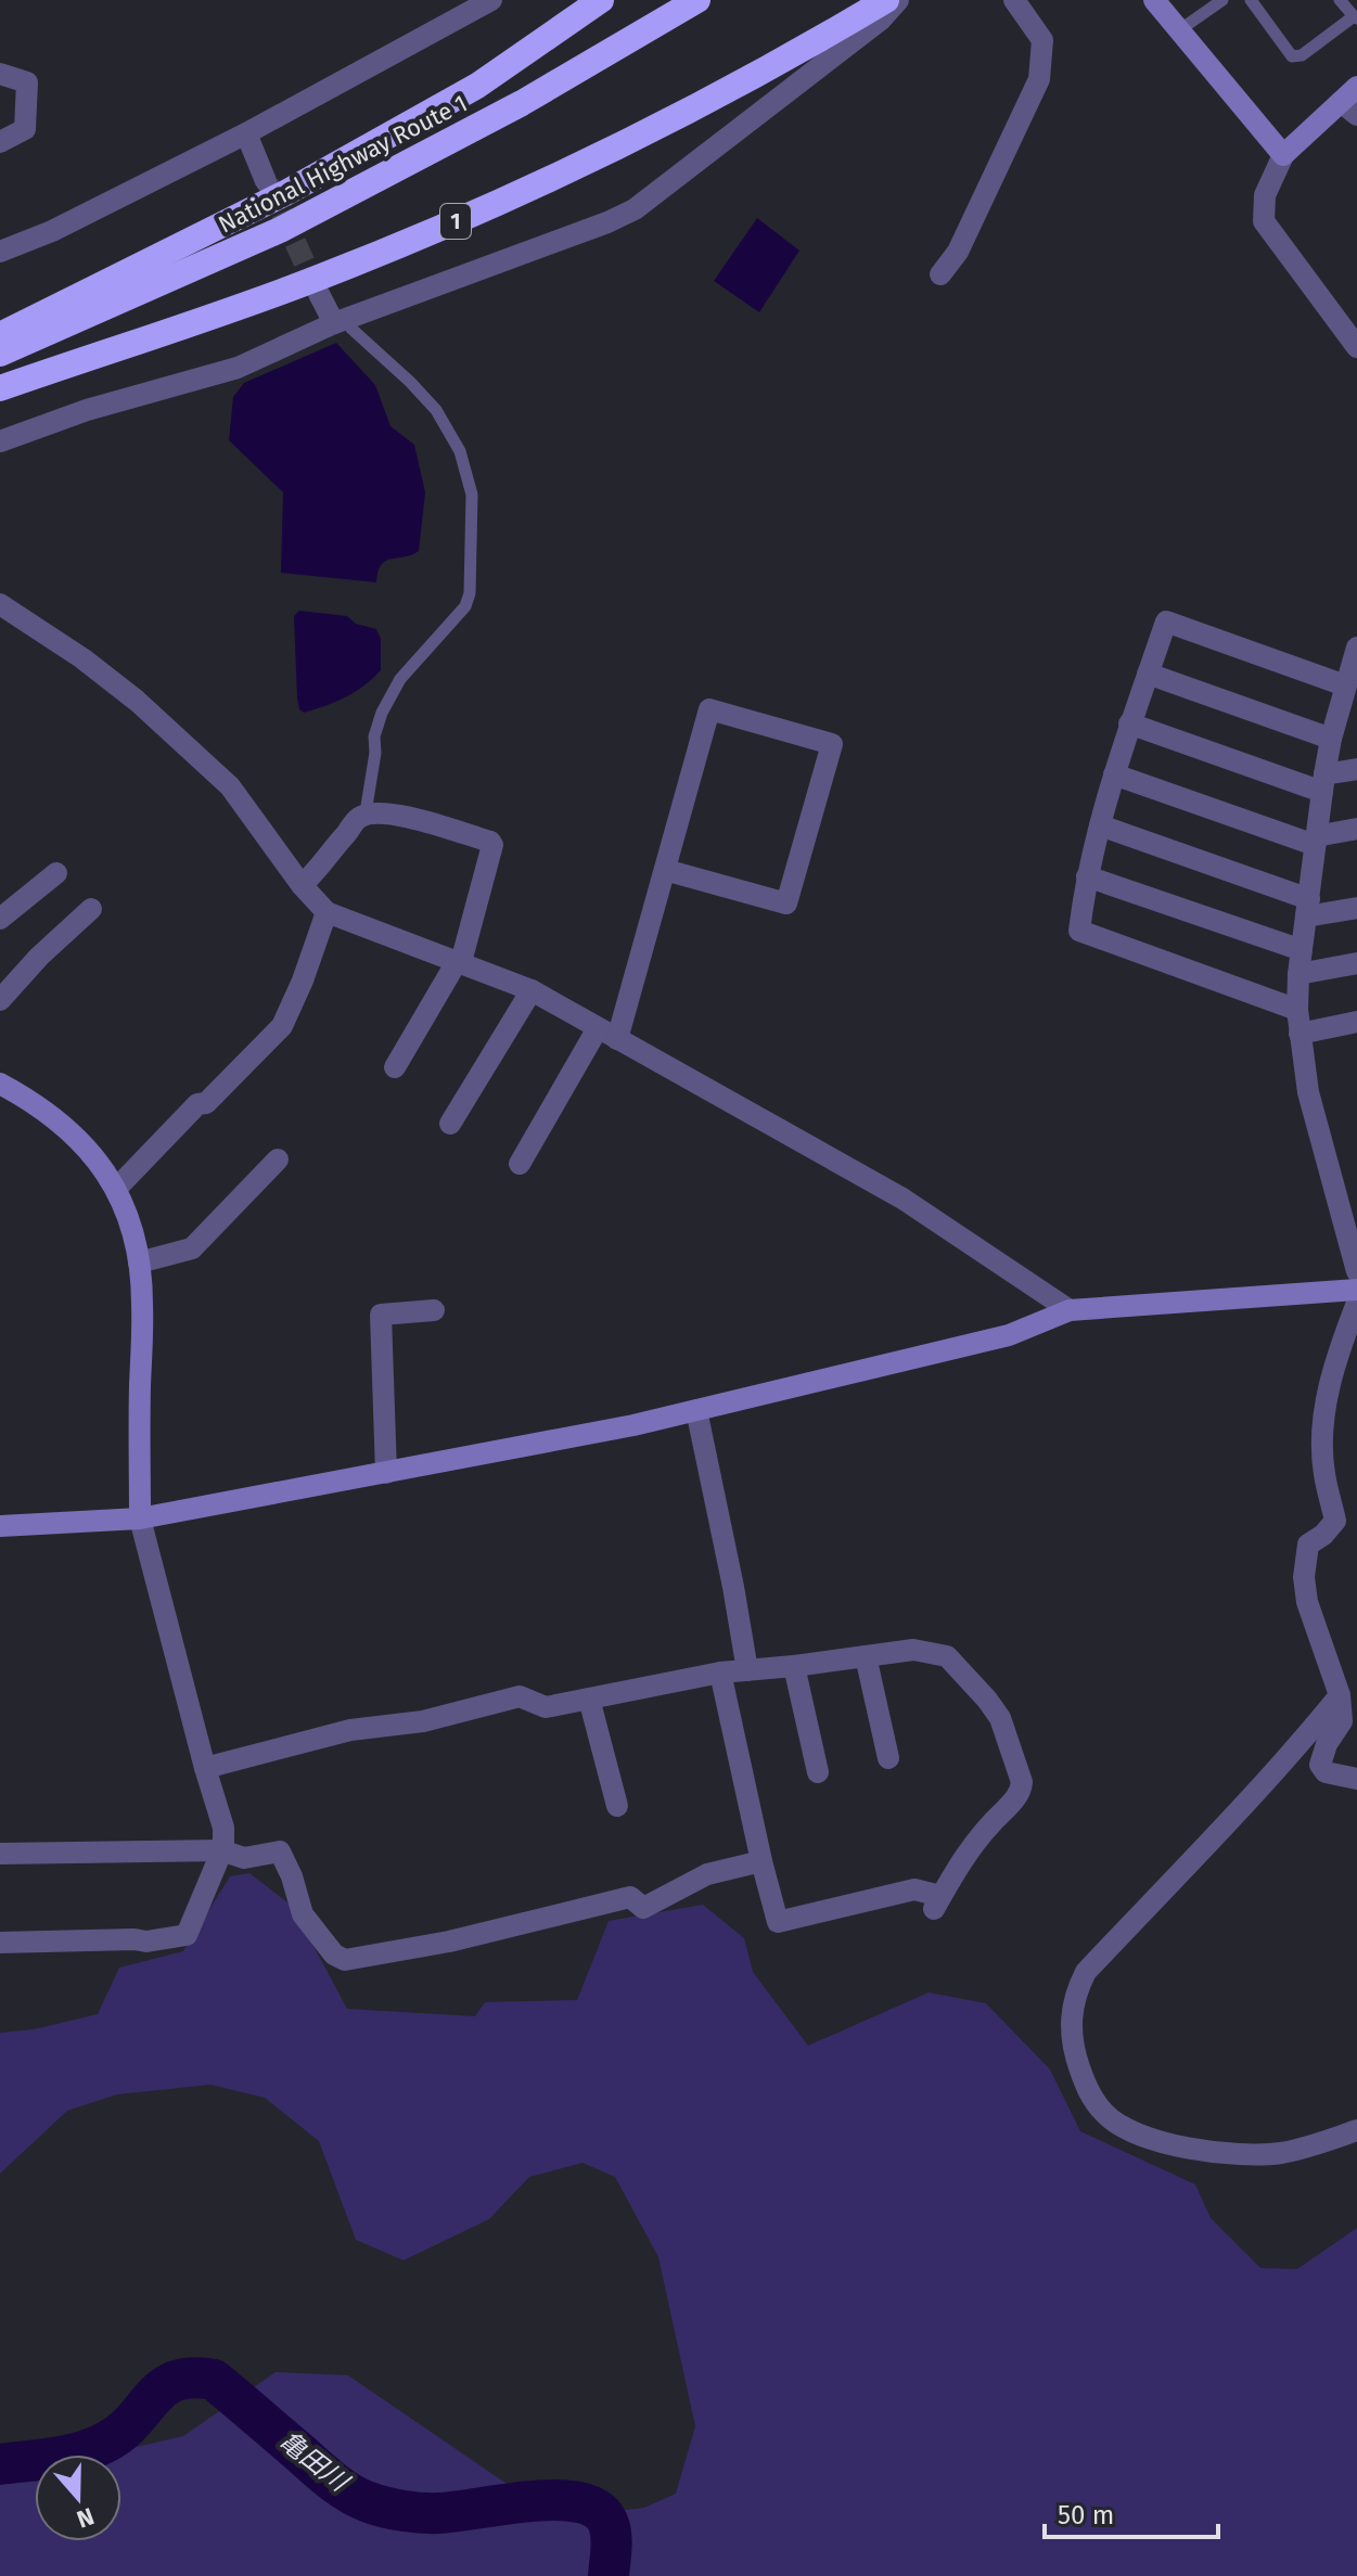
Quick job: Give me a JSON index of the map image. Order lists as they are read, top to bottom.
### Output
{
  "streets": {
    "highway": ["National Highway Route 1", "1"]
  },
  "water": ["亀田川"],
  "scale_bar": "50 m",
  "north": "bottom"
}
